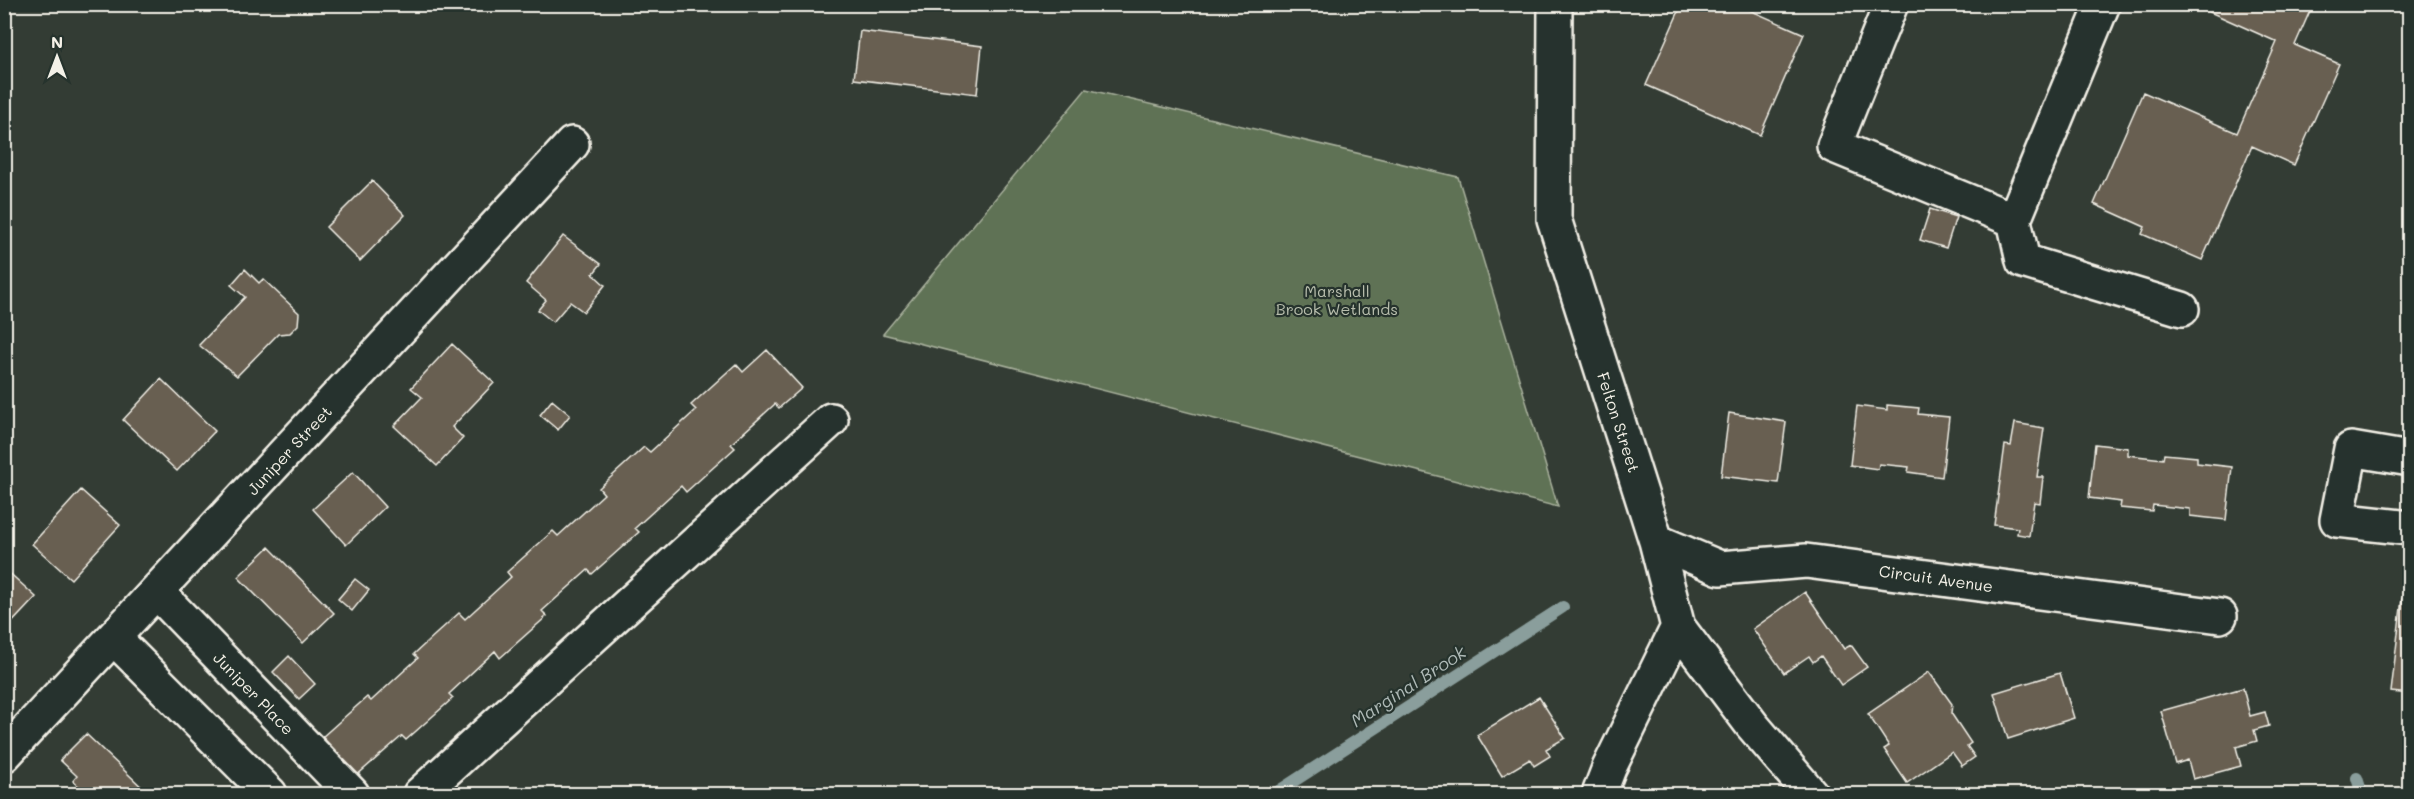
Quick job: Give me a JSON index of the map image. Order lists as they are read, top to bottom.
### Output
{
  "streets": {
    "street": [
      "Felton Street",
      "Juniper Street",
      "Circuit Avenue",
      "Juniper Place"
    ]
  },
  "crossings": [
    ["Felton Street", "Circuit Avenue"],
    ["Juniper Street", "Juniper Place"]
  ],
  "water": ["Marginal Brook"],
  "parks": ["Marshall Brook Wetlands"],
  "north": "top"
}
